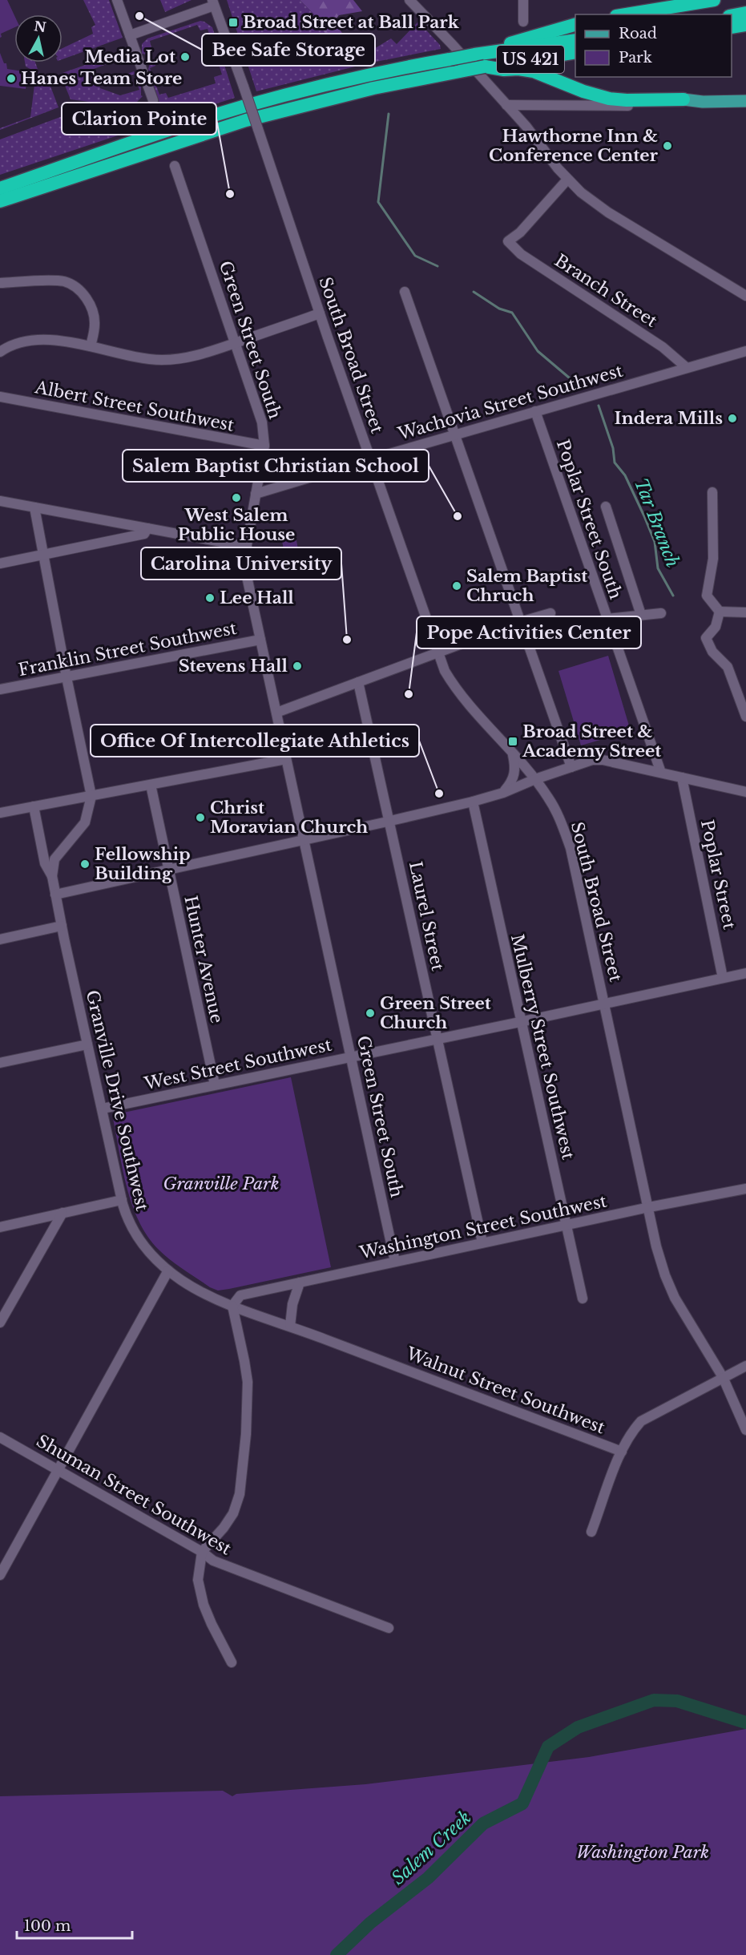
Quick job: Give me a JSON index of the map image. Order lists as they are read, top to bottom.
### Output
{
  "streets": {
    "highway": ["US 421"],
    "street": [
      "Branch Street",
      "Green Street South",
      "South Broad Street",
      "Wachovia Street Southwest",
      "Albert Street Southwest",
      "Poplar Street South",
      "Franklin Street Southwest",
      "Poplar Street",
      "Laurel Street",
      "Hunter Avenue",
      "Mulberry Street Southwest",
      "West Street Southwest",
      "Granville Drive Southwest",
      "Washington Street Southwest",
      "Walnut Street Southwest",
      "Shuman Street Southwest"
    ]
  },
  "crossings": [
    ["Branch Street", "Wachovia Street Southwest"],
    ["Green Street South", "Wachovia Street Southwest"],
    ["Green Street South", "Albert Street Southwest"],
    ["Green Street South", "Franklin Street Southwest"],
    ["Green Street South", "West Street Southwest"],
    ["Green Street South", "Washington Street Southwest"],
    ["South Broad Street", "Wachovia Street Southwest"],
    ["South Broad Street", "West Street Southwest"],
    ["South Broad Street", "Washington Street Southwest"],
    ["South Broad Street", "Walnut Street Southwest"],
    ["Wachovia Street Southwest", "Poplar Street South"],
    ["Franklin Street Southwest", "Granville Drive Southwest"],
    ["Poplar Street", "West Street Southwest"],
    ["Laurel Street", "West Street Southwest"],
    ["Laurel Street", "Washington Street Southwest"],
    ["Hunter Avenue", "West Street Southwest"],
    ["Mulberry Street Southwest", "West Street Southwest"],
    ["Mulberry Street Southwest", "Washington Street Southwest"],
    ["West Street Southwest", "Granville Drive Southwest"],
    ["Granville Drive Southwest", "Washington Street Southwest"],
    ["Granville Drive Southwest", "Walnut Street Southwest"],
    ["Washington Street Southwest", "Walnut Street Southwest"]
  ],
  "water": ["Tar Branch", "Salem Creek"],
  "parks": ["Granville Park", "Washington Park"],
  "places": {
    "other": [
      "Bee Safe Storage",
      "Media Lot",
      "Hanes Team Store",
      "Hawthorne Inn & Conference Center",
      "Clarion Pointe",
      "Indera Mills",
      "West Salem Public House",
      "Salem Baptist Christian School",
      "Salem Baptist Chruch",
      "Lee Hall",
      "Carolina University",
      "Stevens Hall",
      "Pope Activities Center",
      "Office Of Intercollegiate Athletics",
      "Christ Moravian Church",
      "Fellowship Building",
      "Green Street Church"
    ],
    "transit": ["Broad Street at Ball Park", "Broad Street & Academy Street"]
  },
  "legend": ["Road", "Park"],
  "scale_bar": "100 m",
  "north": "top"
}
